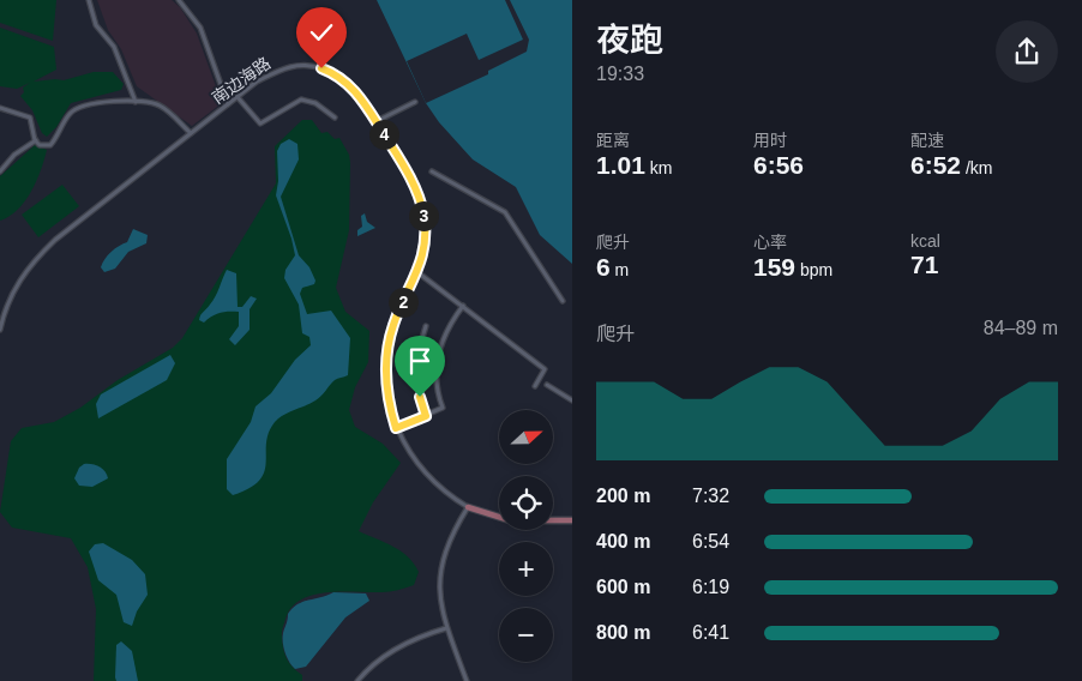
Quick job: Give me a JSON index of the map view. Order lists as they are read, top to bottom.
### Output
{
  "streets": {
    "main road": ["南边海路"]
  },
  "north": "right",
  "page": {
    "heading": ["夜跑", "19:33"],
    "stats": [
      ["距离", "1.01 km"],
      ["用时", "6:56"],
      ["配速", "6:52 /km"],
      ["爬升", "6 m"],
      ["心率", "159 bpm"],
      ["kcal", "71"]
    ],
    "pins": ["4", "3", "2"],
    "chart": ["爬升", "84–89 m"],
    "map_buttons": ["+", "−"],
    "list": [
      {
        "name": "200 m",
        "note": "7:32"
      },
      {
        "name": "400 m",
        "note": "6:54"
      },
      {
        "name": "600 m",
        "note": "6:19"
      },
      {
        "name": "800 m",
        "note": "6:41"
      }
    ]
  }
}
